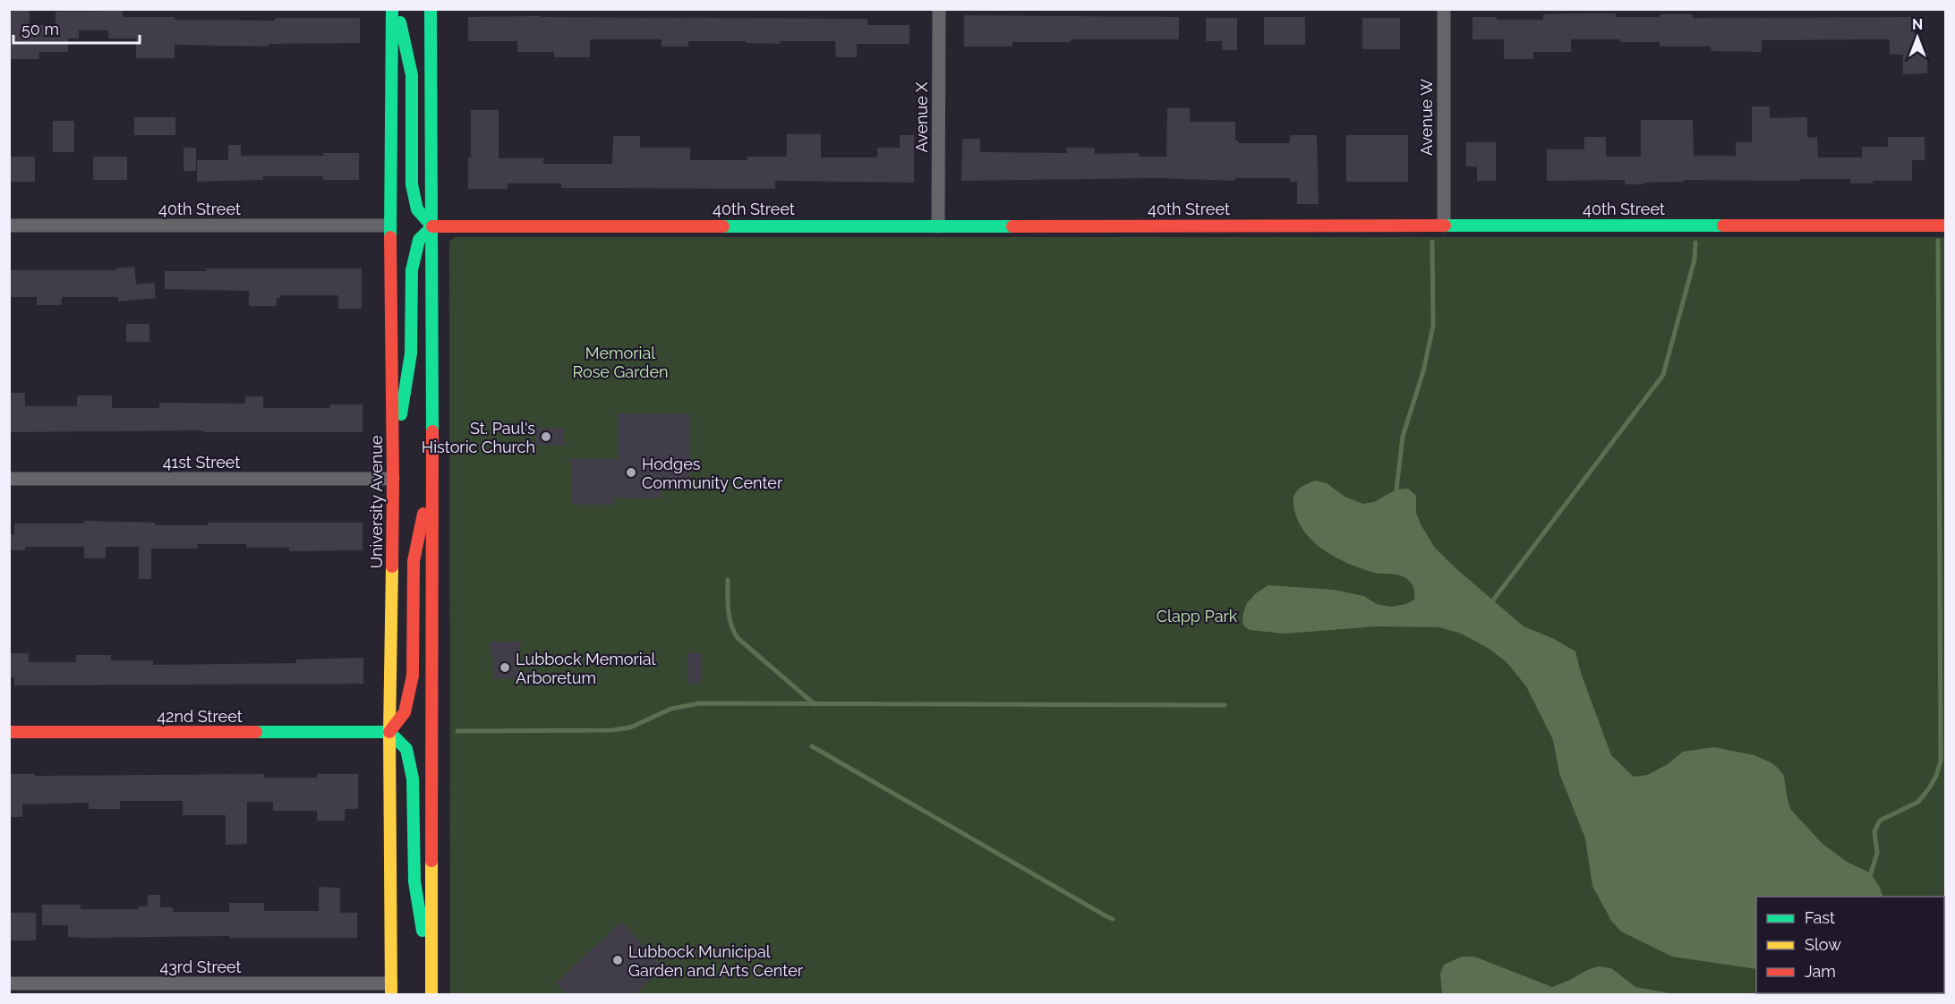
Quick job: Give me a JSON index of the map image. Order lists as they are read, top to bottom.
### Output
{
  "streets": {
    "main road": ["40th Street", "University Avenue", "42nd Street"],
    "street": [
      "Avenue X",
      "Avenue W",
      "41st Street",
      "43rd Street"
    ]
  },
  "crossings": [
    ["Avenue X", "40th Street"],
    ["Avenue W", "40th Street"],
    ["40th Street", "University Avenue"],
    ["41st Street", "University Avenue"],
    ["University Avenue", "42nd Street"],
    ["University Avenue", "43rd Street"]
  ],
  "parks": ["Memorial Rose Garden", "Clapp Park"],
  "places": [
    "St. Paul's Historic Church",
    "Hodges Community Center",
    "Lubbock Memorial Arboretum",
    "Lubbock Municipal Garden and Arts Center"
  ],
  "legend": ["Fast", "Slow", "Jam"],
  "scale_bar": "50 m",
  "north": "top"
}
